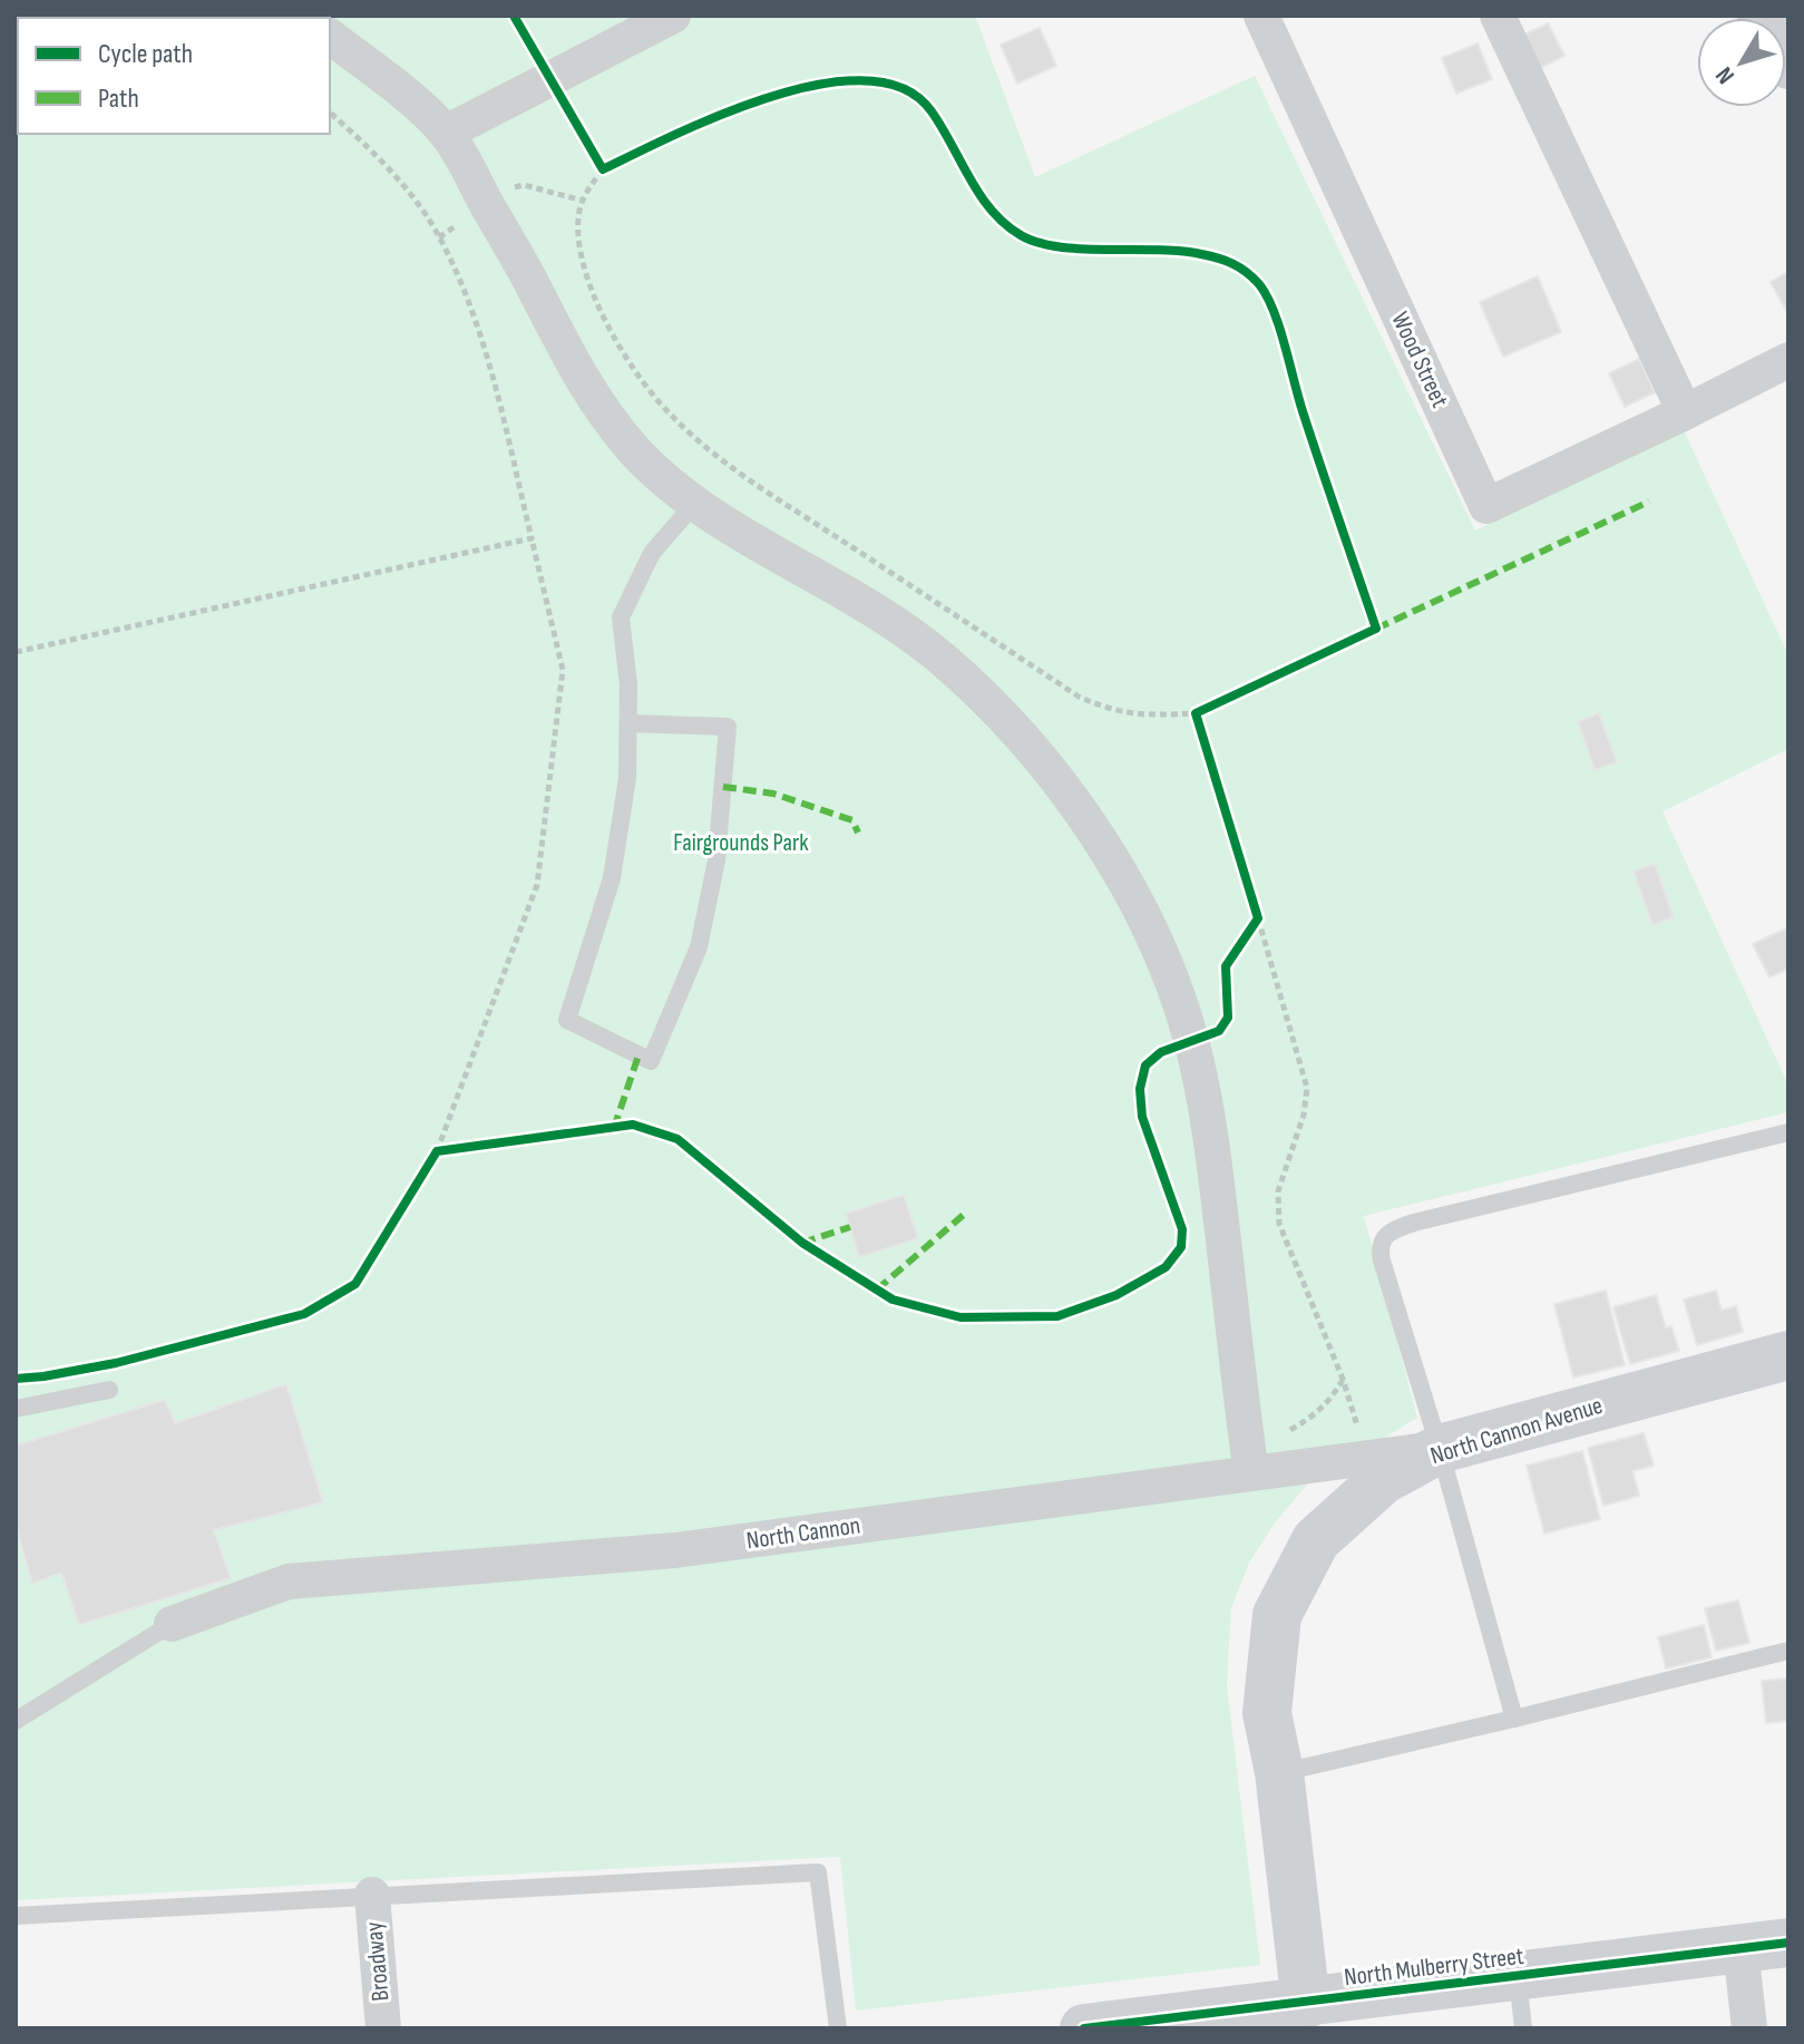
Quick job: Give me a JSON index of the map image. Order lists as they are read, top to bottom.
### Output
{
  "streets": {
    "street": [
      "Wood Street",
      "North Cannon Avenue",
      "North Cannon",
      "Broadway",
      "North Mulberry Street"
    ]
  },
  "crossings": [
    ["North Cannon Avenue", "North Cannon"],
    ["North Cannon Avenue", "North Mulberry Street"]
  ],
  "parks": ["Fairgrounds Park"],
  "legend": ["Cycle path", "Path"],
  "north": "bottom left"
}
